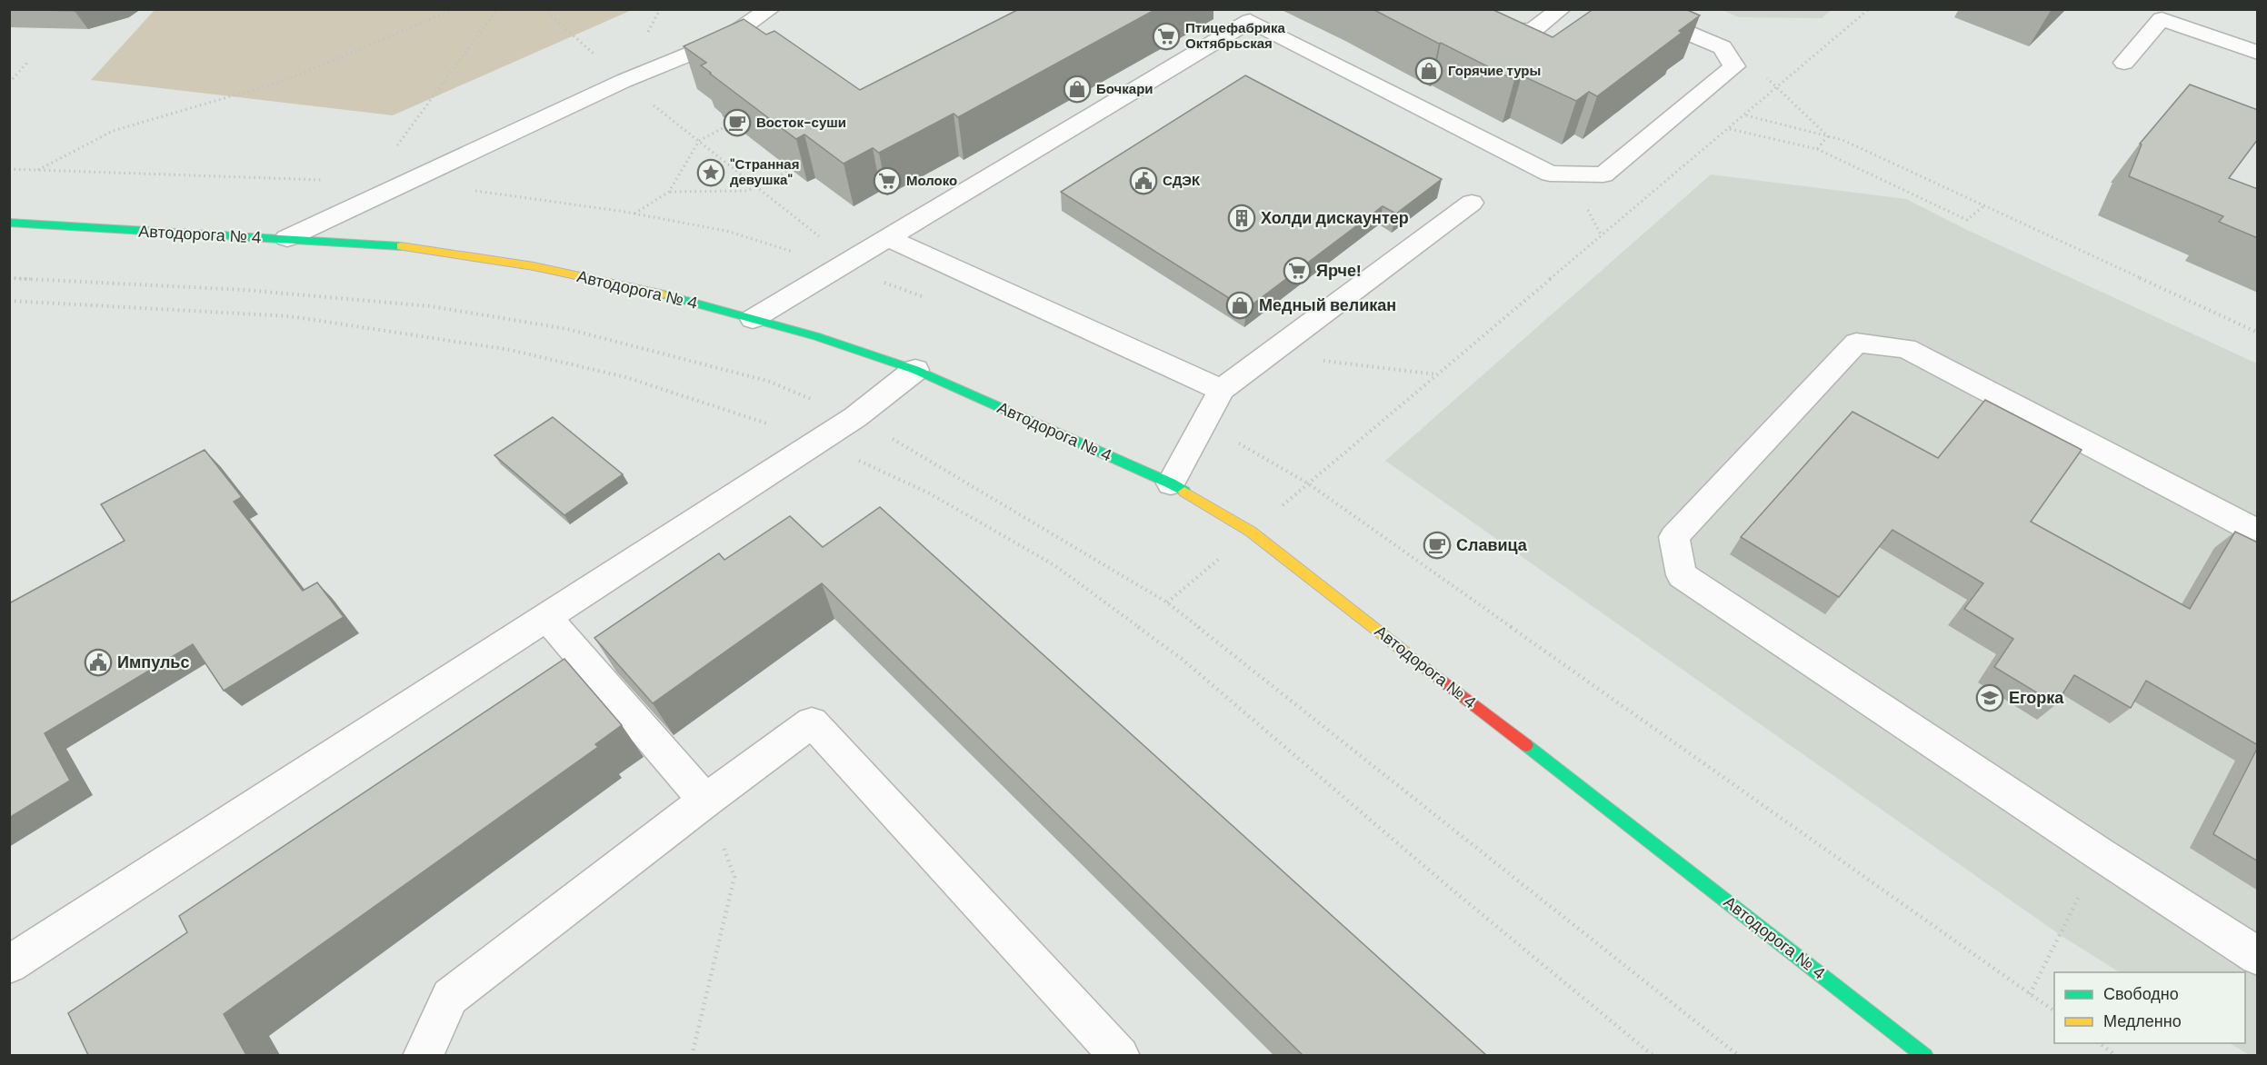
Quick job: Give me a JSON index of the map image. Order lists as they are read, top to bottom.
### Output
{
  "streets": {
    "main road": ["Автодорога № 4"]
  },
  "places": {
    "supermarket": ["Птицефабрика Октябрьская", "Молоко", "Ярче!"],
    "shop": ["Горячие туры", "Бочкари", "Медный великан"],
    "cafe": ["Восток-суши", "Славица"],
    "place": ["\"Странная девушка\""],
    "public building": ["СДЭК", "Импульс"],
    "building": ["Холди дискаунтер"],
    "school or university": ["Егорка"]
  },
  "legend": ["Свободно", "Медленно"]
}
